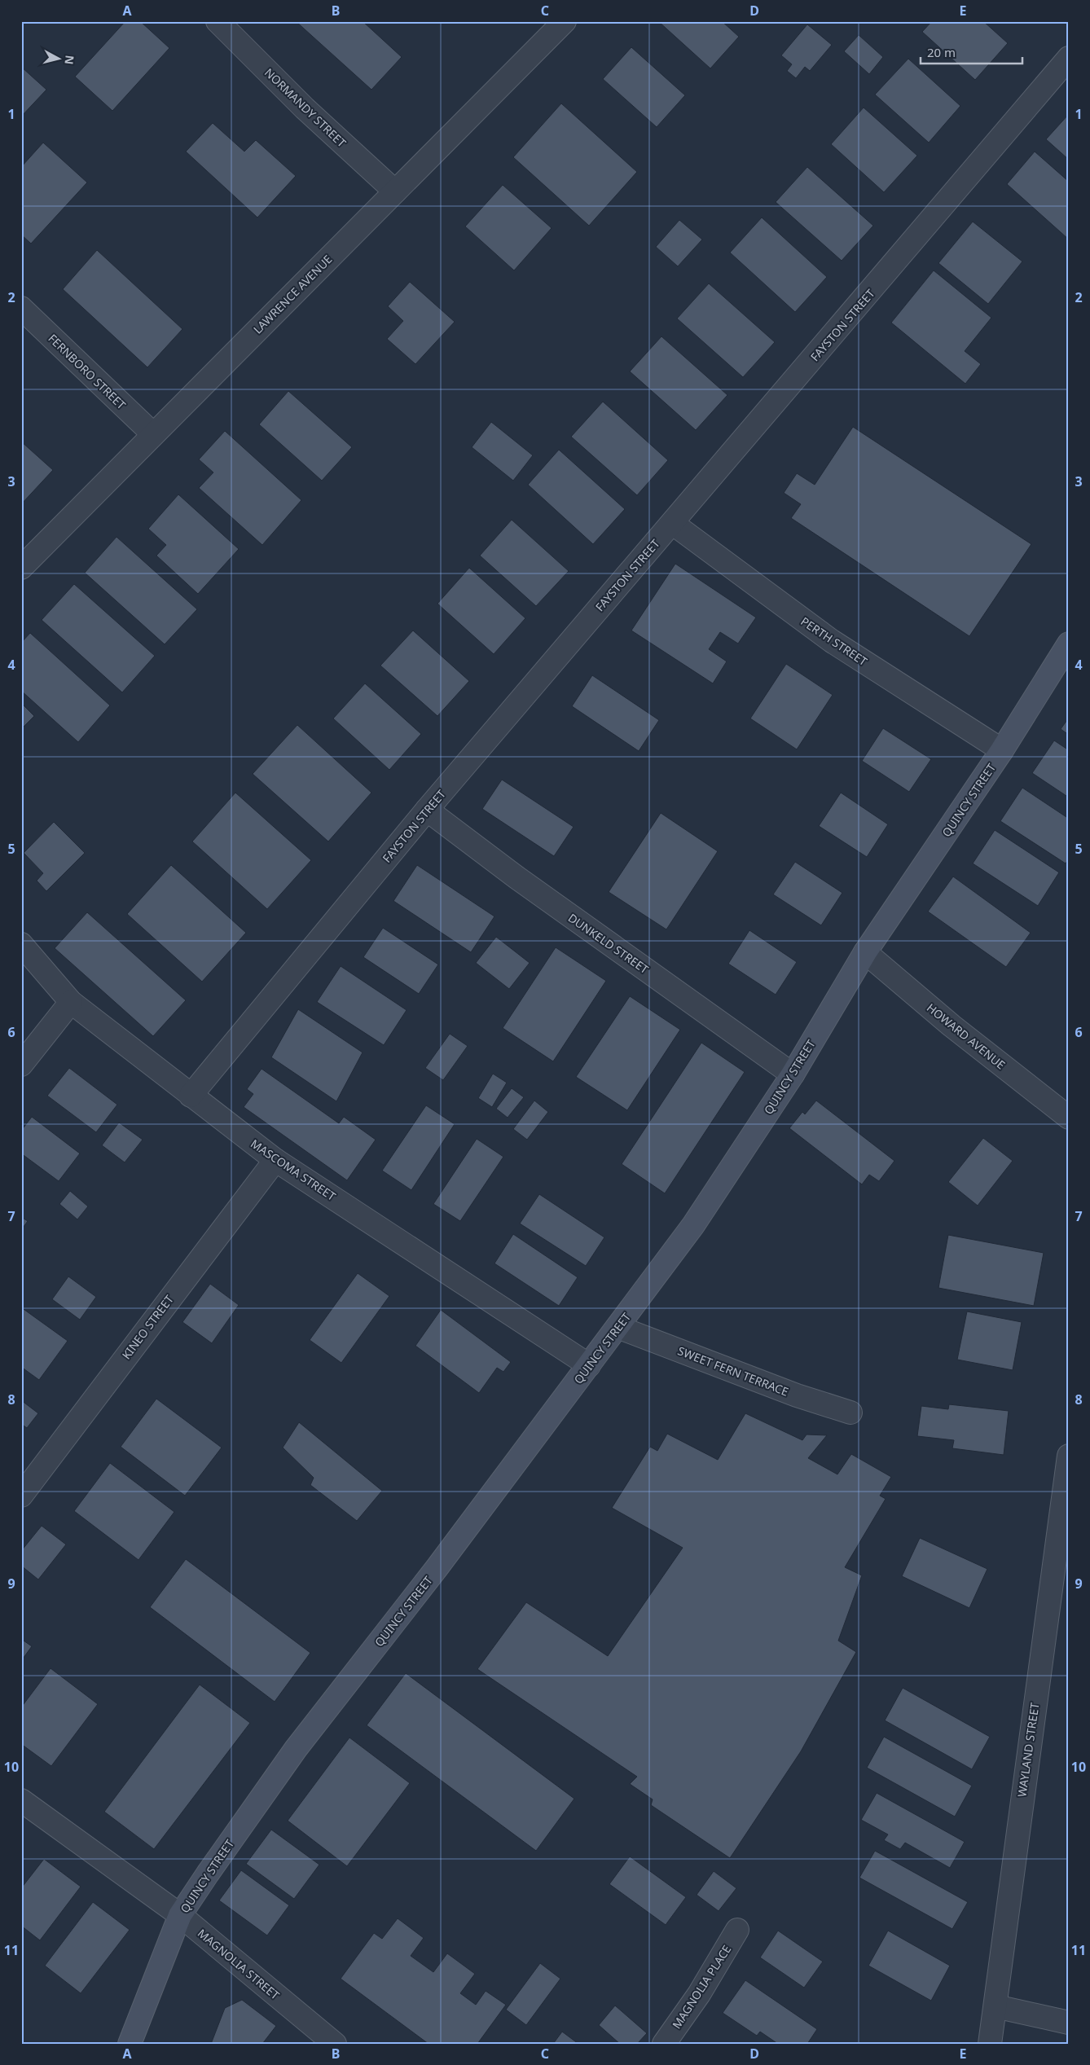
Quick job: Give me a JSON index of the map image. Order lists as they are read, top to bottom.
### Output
{
  "streets": {
    "main road": ["QUINCY STREET"],
    "street": [
      "NORMANDY STREET",
      "LAWRENCE AVENUE",
      "FAYSTON STREET",
      "FERNBORO STREET",
      "PERTH STREET",
      "DUNKELD STREET",
      "HOWARD AVENUE",
      "MASCOMA STREET",
      "KINEO STREET",
      "SWEET FERN TERRACE",
      "WAYLAND STREET",
      "MAGNOLIA STREET",
      "MAGNOLIA PLACE"
    ]
  },
  "crossings": [
    ["NORMANDY STREET", "LAWRENCE AVENUE"],
    ["LAWRENCE AVENUE", "FERNBORO STREET"],
    ["FAYSTON STREET", "PERTH STREET"],
    ["FAYSTON STREET", "DUNKELD STREET"],
    ["FAYSTON STREET", "MASCOMA STREET"],
    ["PERTH STREET", "QUINCY STREET"],
    ["QUINCY STREET", "DUNKELD STREET"],
    ["QUINCY STREET", "HOWARD AVENUE"],
    ["QUINCY STREET", "MASCOMA STREET"],
    ["QUINCY STREET", "SWEET FERN TERRACE"],
    ["QUINCY STREET", "MAGNOLIA STREET"],
    ["MASCOMA STREET", "KINEO STREET"]
  ],
  "scale_bar": "20 m",
  "north": "right",
  "grid": {
    "columns": [
      "A",
      "B",
      "C",
      "D",
      "E"
    ],
    "rows": [
      "1",
      "2",
      "3",
      "4",
      "5",
      "6",
      "7",
      "8",
      "9",
      "10",
      "11"
    ]
  }
}
